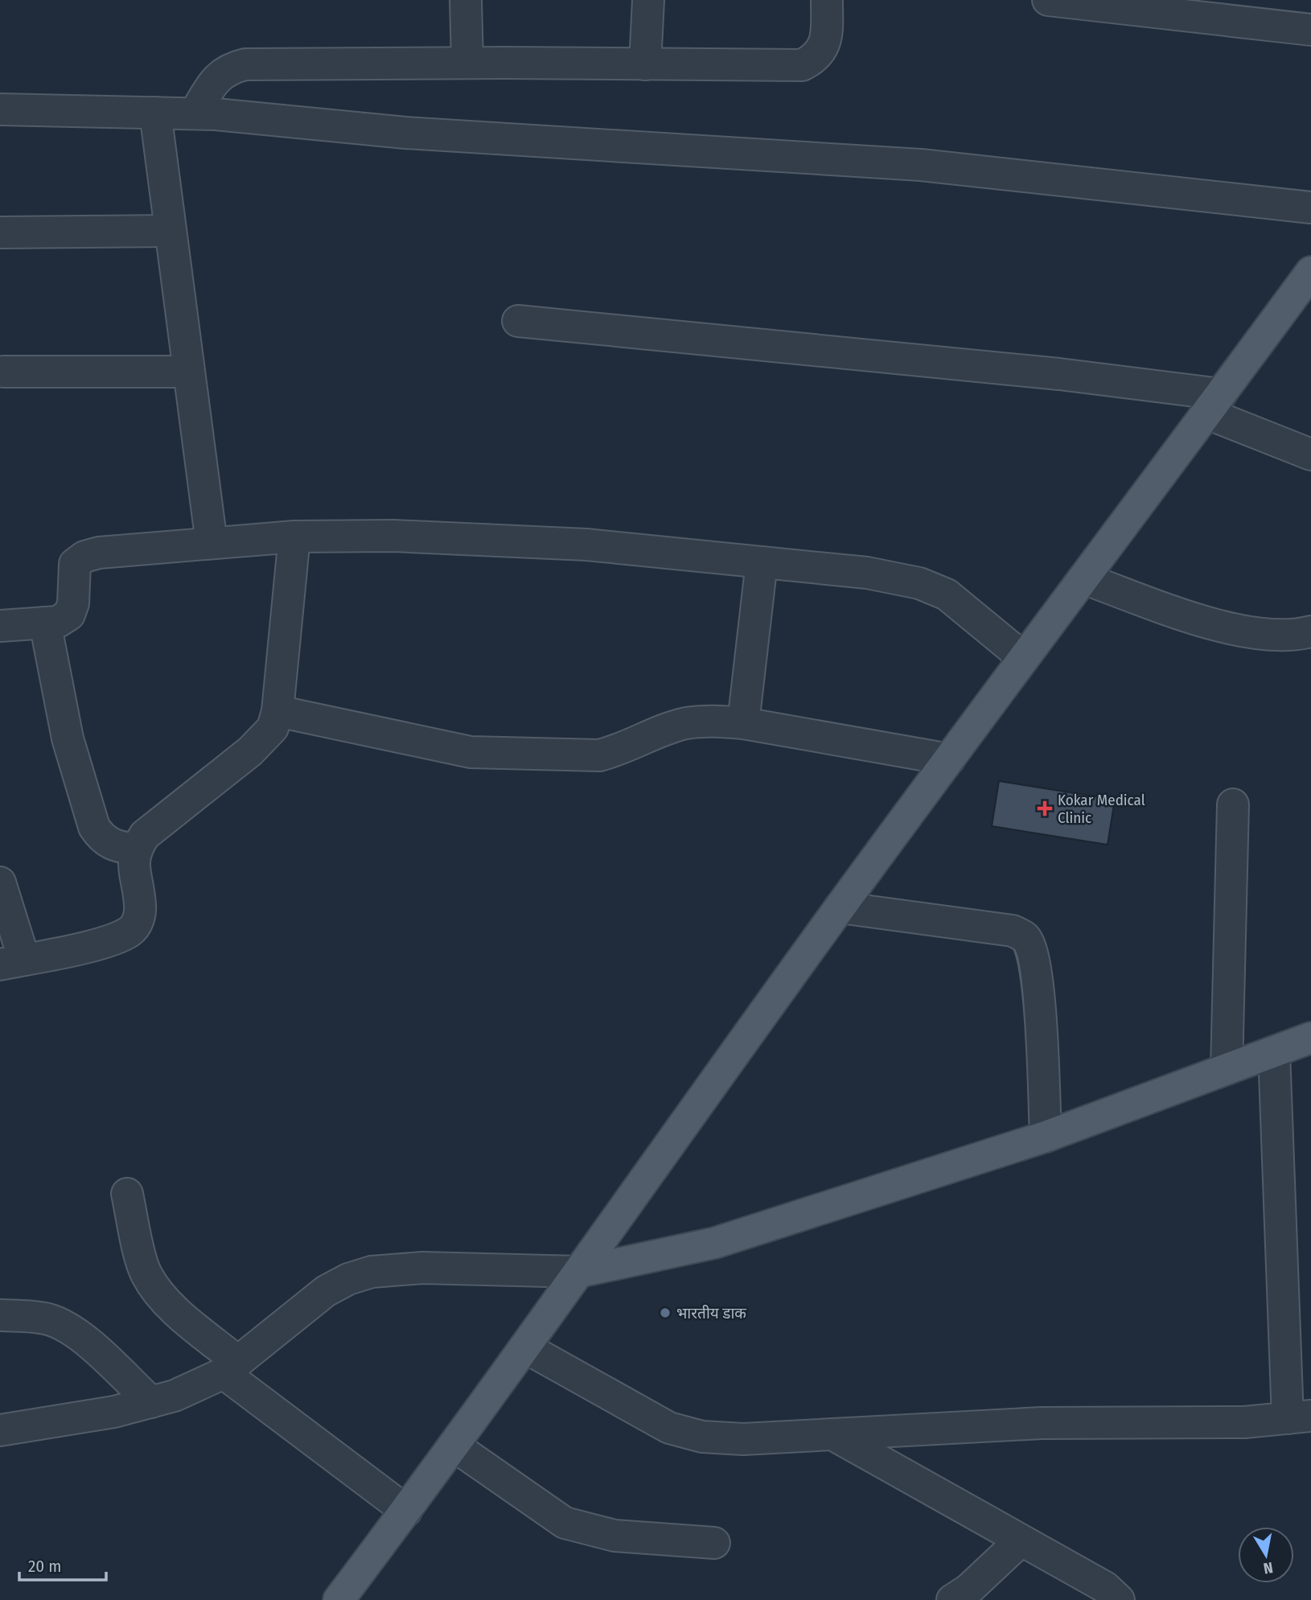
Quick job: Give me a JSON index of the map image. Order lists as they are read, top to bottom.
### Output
{
  "places": {
    "health": ["Kokar Medical Clinic"],
    "other": ["भारतीय डाक"]
  },
  "scale_bar": "20 m",
  "north": "bottom"
}
